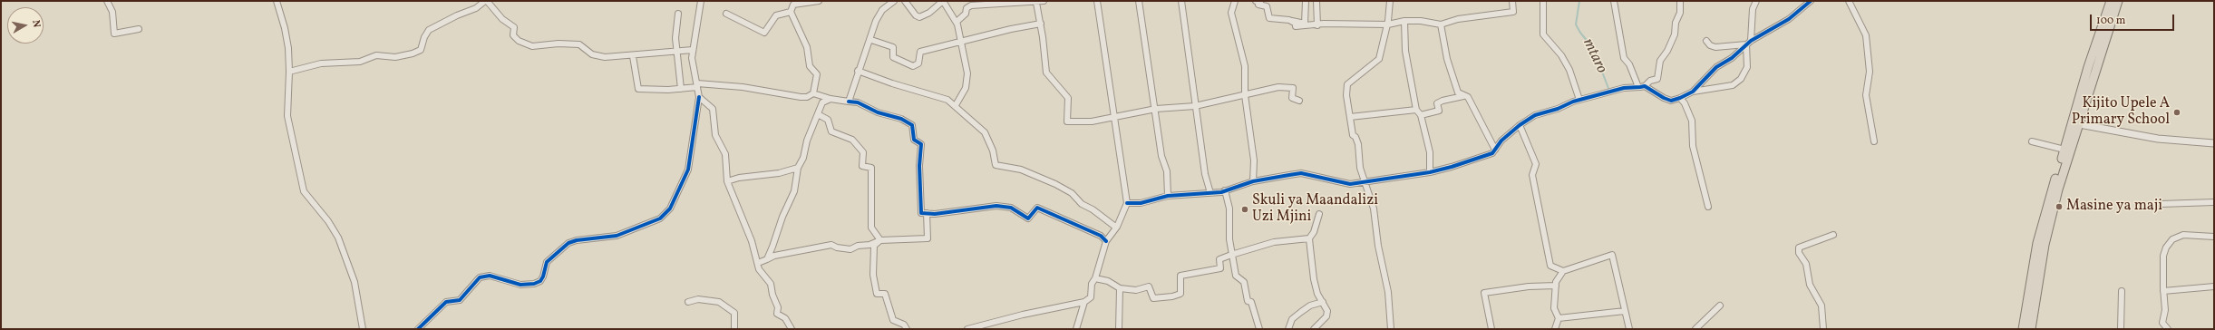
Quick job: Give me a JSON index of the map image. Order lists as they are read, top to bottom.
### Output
{
  "water": ["mtaro"],
  "places": ["Kijito Upele A Primary School", "Masine ya maji", "Skuli ya Maandalizi Uzi Mjini"],
  "scale_bar": "100 m",
  "north": "right"
}
